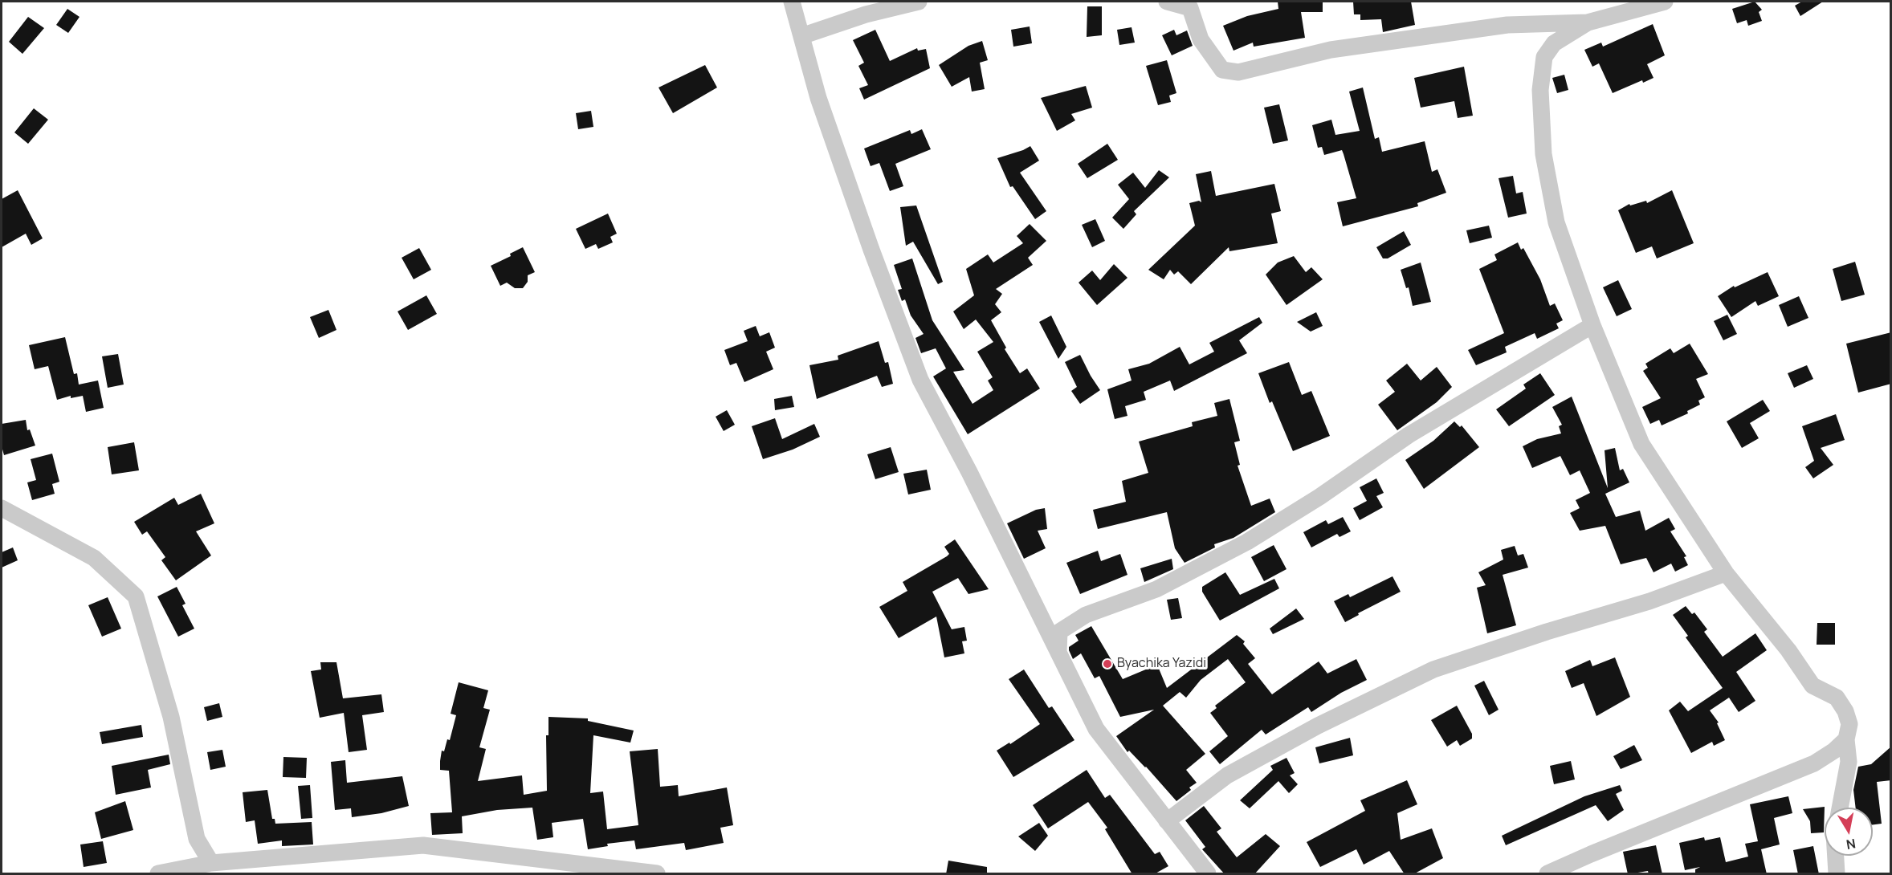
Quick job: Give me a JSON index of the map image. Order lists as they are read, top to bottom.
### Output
{
  "places": ["Byachika Yazidi"],
  "north": "bottom"
}
